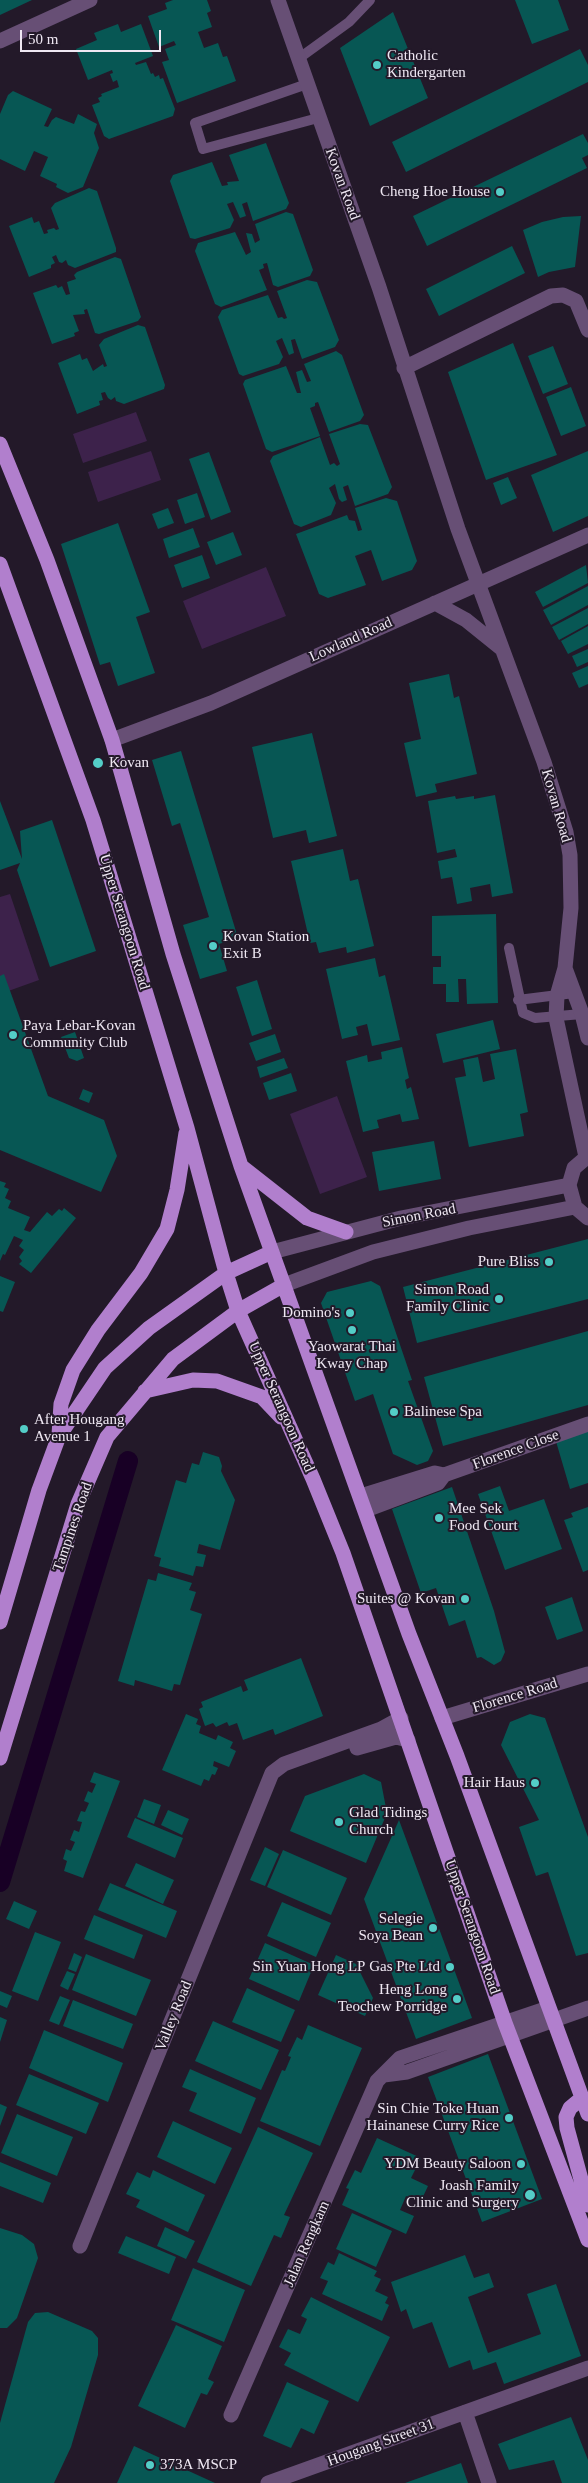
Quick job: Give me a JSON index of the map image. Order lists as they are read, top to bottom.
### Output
{
  "streets": {
    "main road": ["Upper Serangoon Road", "Tampines Road"],
    "street": [
      "Kovan Road",
      "Lowland Road",
      "Simon Road",
      "Florence Close",
      "Florence Road",
      "Valley Road",
      "Jalan Rengkam",
      "Hougang Street 31"
    ]
  },
  "crossings": [
    ["Kovan Road", "Lowland Road"],
    ["Upper Serangoon Road", "Tampines Road"],
    ["Upper Serangoon Road", "Valley Road"],
    ["Upper Serangoon Road", "Jalan Rengkam"],
    ["Simon Road", "Tampines Road"]
  ],
  "places": [
    "Catholic Kindergarten",
    "Cheng Hoe House",
    "Kovan",
    "Kovan Station Exit B",
    "Paya Lebar-Kovan Community Club",
    "Pure Bliss",
    "Simon Road Family Clinic",
    "Domino's",
    "Yaowarat Thai Kway Chap",
    "Balinese Spa",
    "After Hougang Avenue 1",
    "Mee Sek Food Court",
    "Suites @ Kovan",
    "Hair Haus",
    "Glad Tidings Church",
    "Selegie Soya Bean",
    "Sin Yuan Hong LP Gas Pte Ltd",
    "Heng Long Teochew Porridge",
    "Sin Chie Toke Huan Hainanese Curry Rice",
    "YDM Beauty Saloon",
    "Joash Family Clinic and Surgery",
    "373A MSCP"
  ],
  "scale_bar": "50 m"
}
